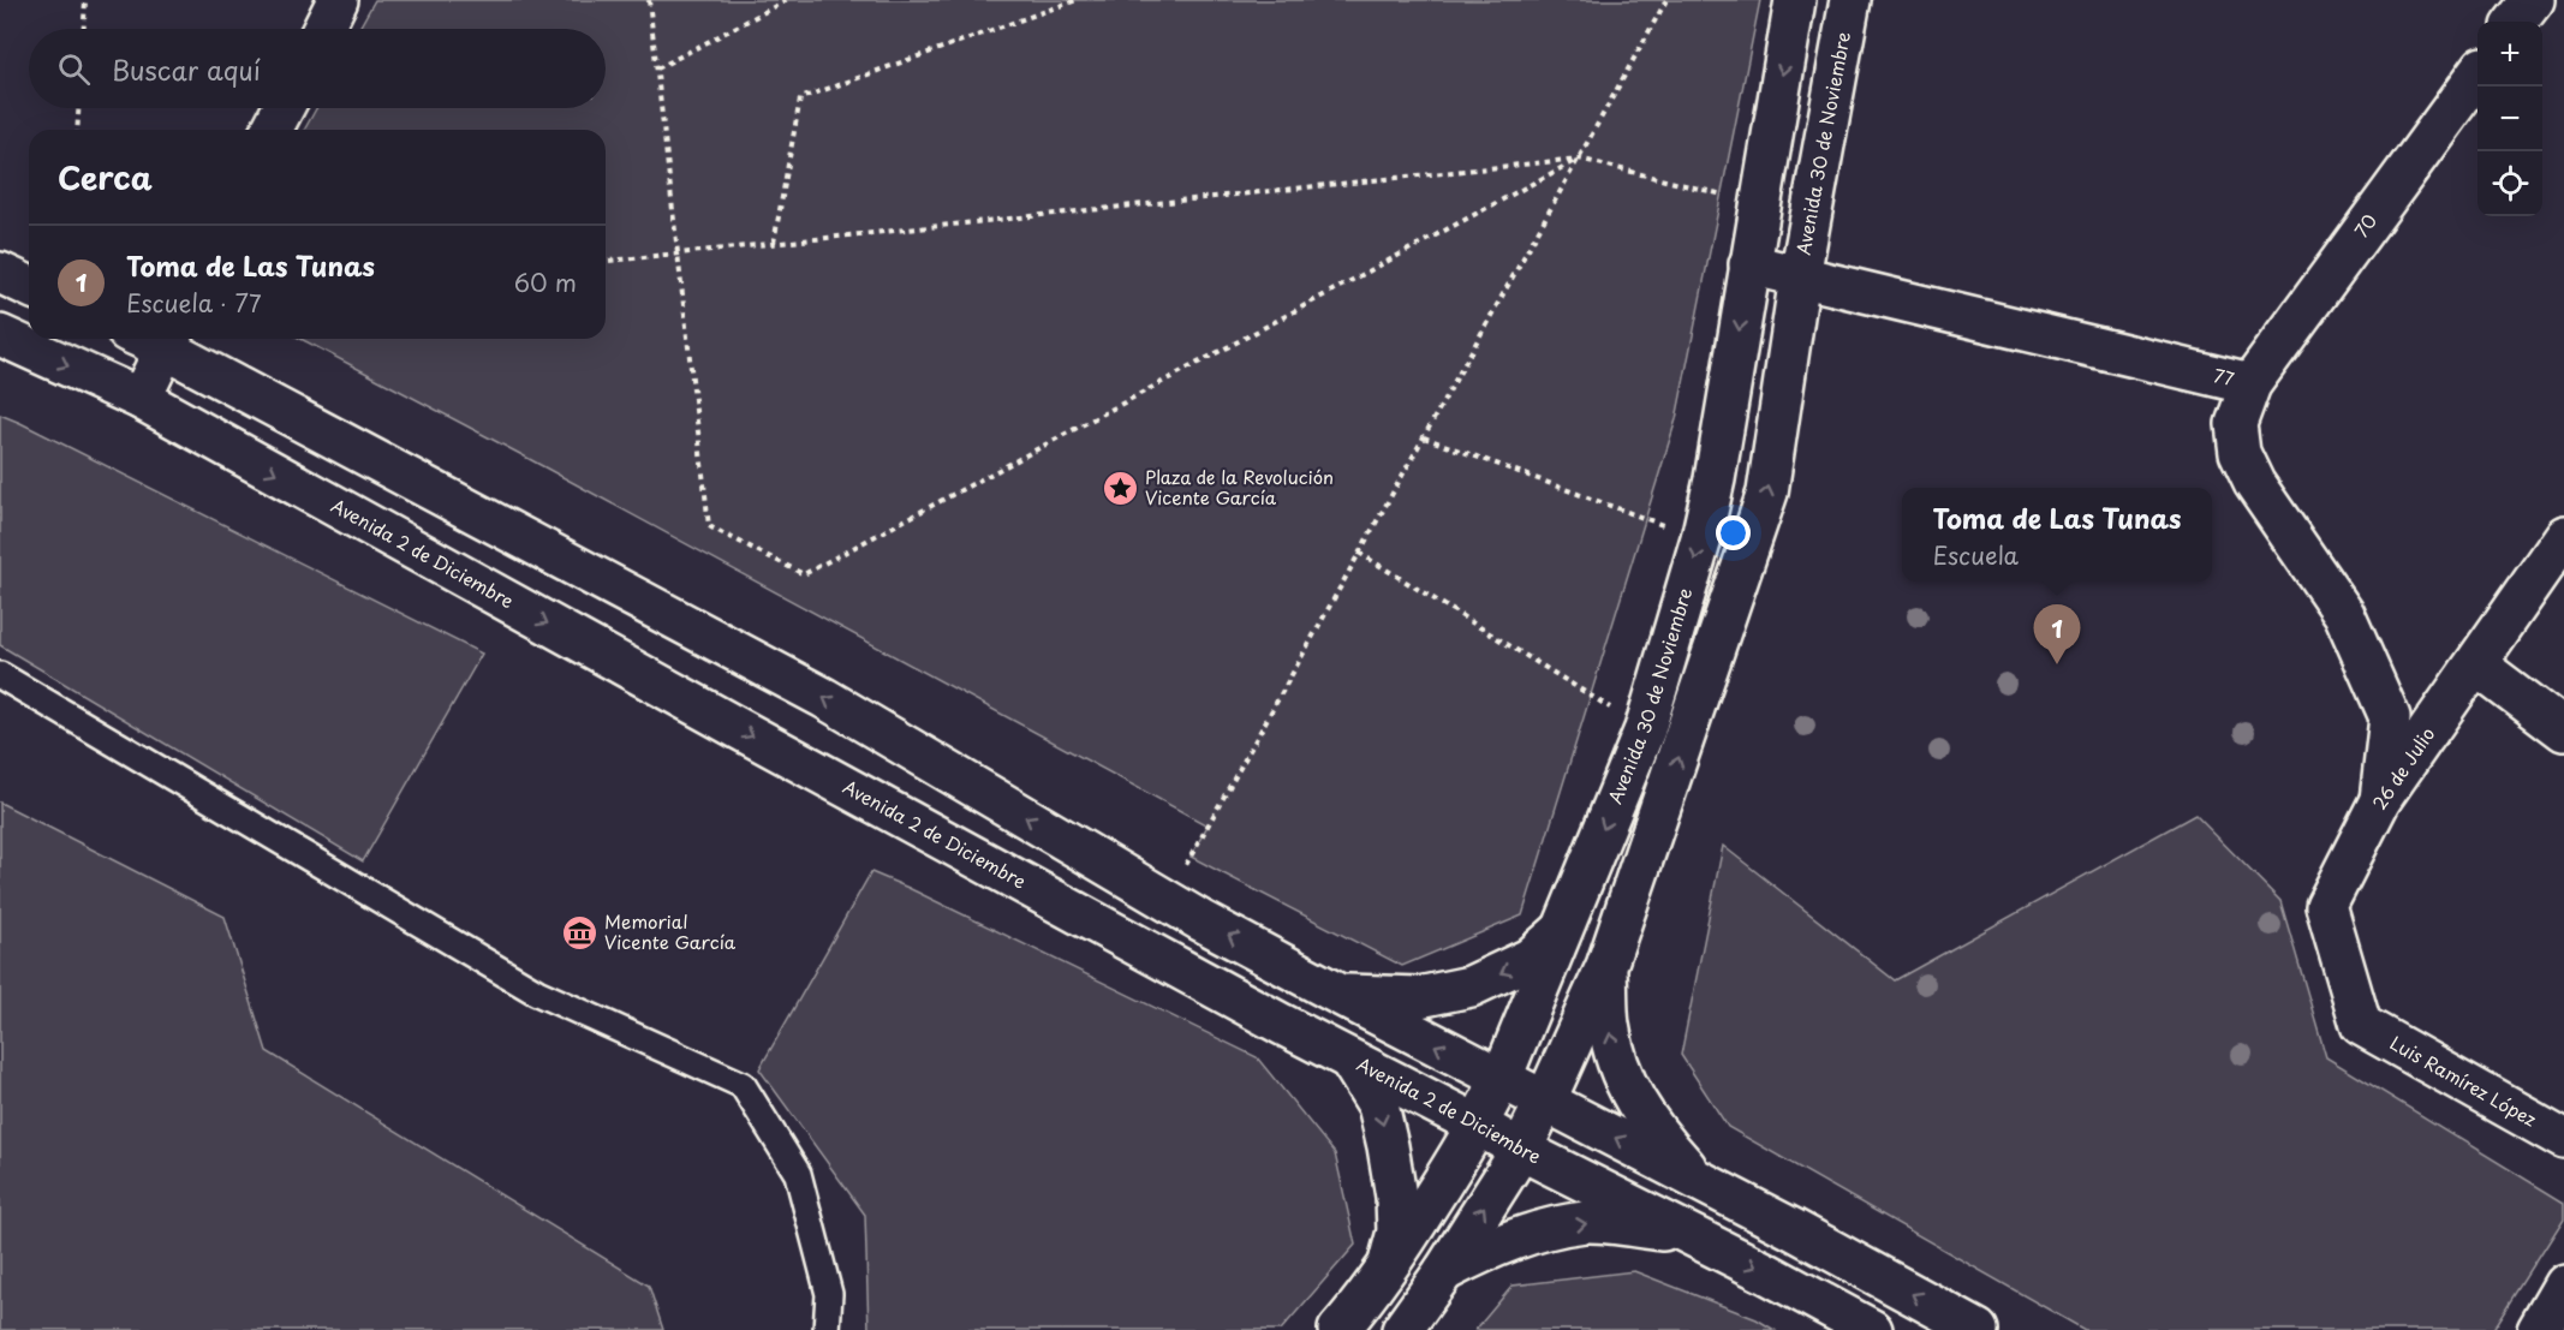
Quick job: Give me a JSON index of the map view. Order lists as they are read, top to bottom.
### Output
{
  "streets": {
    "main road": [
      "Avenida 30 de Noviembre",
      "70",
      "77",
      "Avenida 2 de Diciembre",
      "26 de Julio",
      "Luis Ramírez López"
    ]
  },
  "crossings": [
    ["Avenida 30 de Noviembre", "77"],
    ["Avenida 30 de Noviembre", "Avenida 2 de Diciembre"],
    ["70", "77"],
    ["77", "26 de Julio"],
    ["26 de Julio", "Luis Ramírez López"]
  ],
  "places": {
    "place": ["Plaza de la Revolución Vicente García"],
    "museum": ["Memorial Vicente García"]
  },
  "page": {
    "map_buttons": ["+", "−"],
    "search": "Buscar aquí",
    "heading": "Cerca",
    "list": [
      {
        "mark": "1",
        "name": "Toma de Las Tunas",
        "note": "Escuela · 77",
        "value": "60 m"
      }
    ],
    "popup": ["Toma de Las Tunas", "Escuela"],
    "pins": "1"
  }
}
